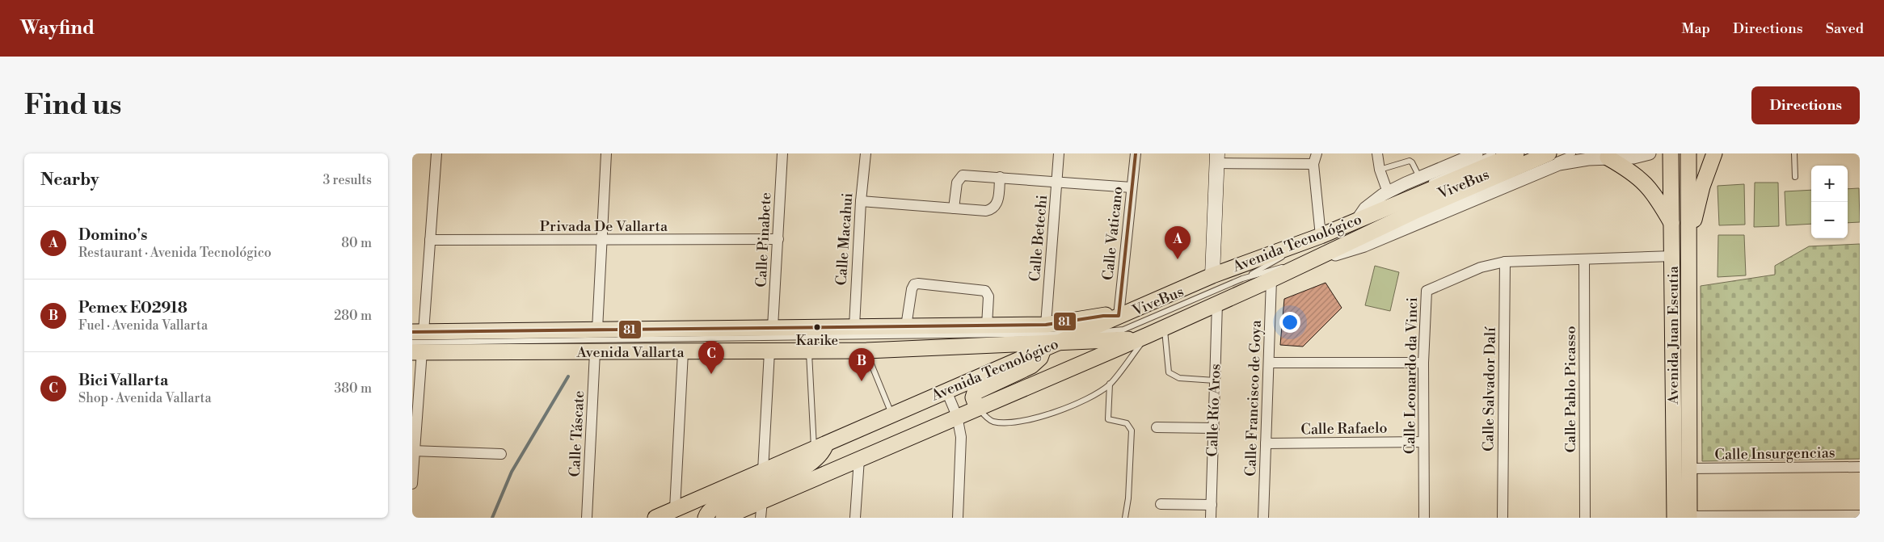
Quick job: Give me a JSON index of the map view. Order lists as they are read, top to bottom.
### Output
{
  "streets": {
    "main road": ["Avenida Tecnológico", "Avenida Juan Escutia", "Avenida Vallarta"],
    "street": [
      "Privada De Vallarta",
      "Calle Vaticano",
      "Calle Betechi",
      "Calle Macahui",
      "Calle Pinabete",
      "Calle Leonardo da Vinci",
      "Calle Salvador Dalí",
      "Calle Pablo Picasso",
      "Calle Francisco de Goya",
      "Calle Río Aros",
      "Calle Rafaelo",
      "Calle Táscate",
      "Calle Insurgencias"
    ],
    "lane": ["ViveBus"]
  },
  "crossings": [
    ["ViveBus", "Avenida Tecnológico"],
    ["ViveBus", "Avenida Vallarta"],
    ["Privada De Vallarta", "Calle Pinabete"],
    ["Calle Vaticano", "Avenida Tecnológico"],
    ["Calle Vaticano", "Avenida Vallarta"],
    ["Calle Betechi", "Avenida Vallarta"],
    ["Calle Macahui", "Avenida Vallarta"],
    ["Calle Pinabete", "Avenida Vallarta"],
    ["Avenida Tecnológico", "Avenida Vallarta"],
    ["Avenida Tecnológico", "Calle Francisco de Goya"],
    ["Avenida Tecnológico", "Calle Río Aros"],
    ["Avenida Juan Escutia", "Calle Leonardo da Vinci"],
    ["Avenida Juan Escutia", "Calle Insurgencias"],
    ["Avenida Vallarta", "Calle Táscate"],
    ["Calle Leonardo da Vinci", "Calle Salvador Dalí"],
    ["Calle Leonardo da Vinci", "Calle Pablo Picasso"],
    ["Calle Leonardo da Vinci", "Calle Rafaelo"],
    ["Calle Francisco de Goya", "Calle Rafaelo"]
  ],
  "places": ["Karike"],
  "lines": ["transit line 81"],
  "page": {
    "header": "Wayfind",
    "nav": ["Map", "Directions", "Saved"],
    "buttons": "Directions",
    "title": "Find us",
    "heading": ["Nearby", "3 results"],
    "map_buttons": ["+", "−"],
    "list": [
      {
        "mark": "A",
        "name": "Domino's",
        "note": "Restaurant · Avenida Tecnológico",
        "value": "80 m"
      },
      {
        "mark": "B",
        "name": "Pemex E02918",
        "note": "Fuel · Avenida Vallarta",
        "value": "280 m"
      },
      {
        "mark": "C",
        "name": "Bici Vallarta",
        "note": "Shop · Avenida Vallarta",
        "value": "380 m"
      }
    ],
    "pins": ["A", "C", "B"]
  }
}
